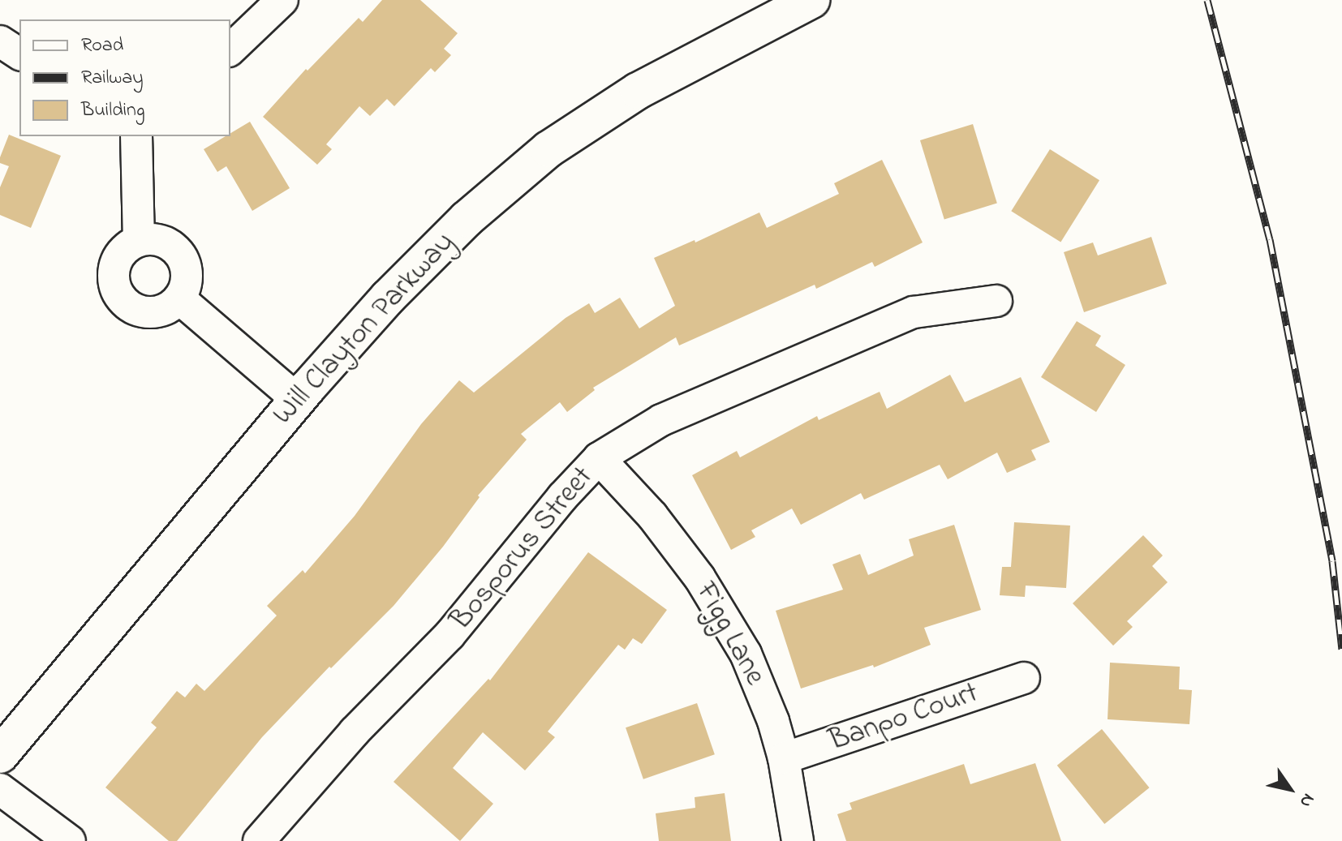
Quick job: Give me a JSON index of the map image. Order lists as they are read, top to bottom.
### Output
{
  "streets": {
    "street": [
      "Will Clayton Parkway",
      "Bosporus Street",
      "Figg Lane",
      "Banpo Court"
    ]
  },
  "crossings": [
    ["Bosporus Street", "Figg Lane"],
    ["Figg Lane", "Banpo Court"]
  ],
  "legend": ["Road", "Railway", "Building"],
  "north": "bottom right"
}
